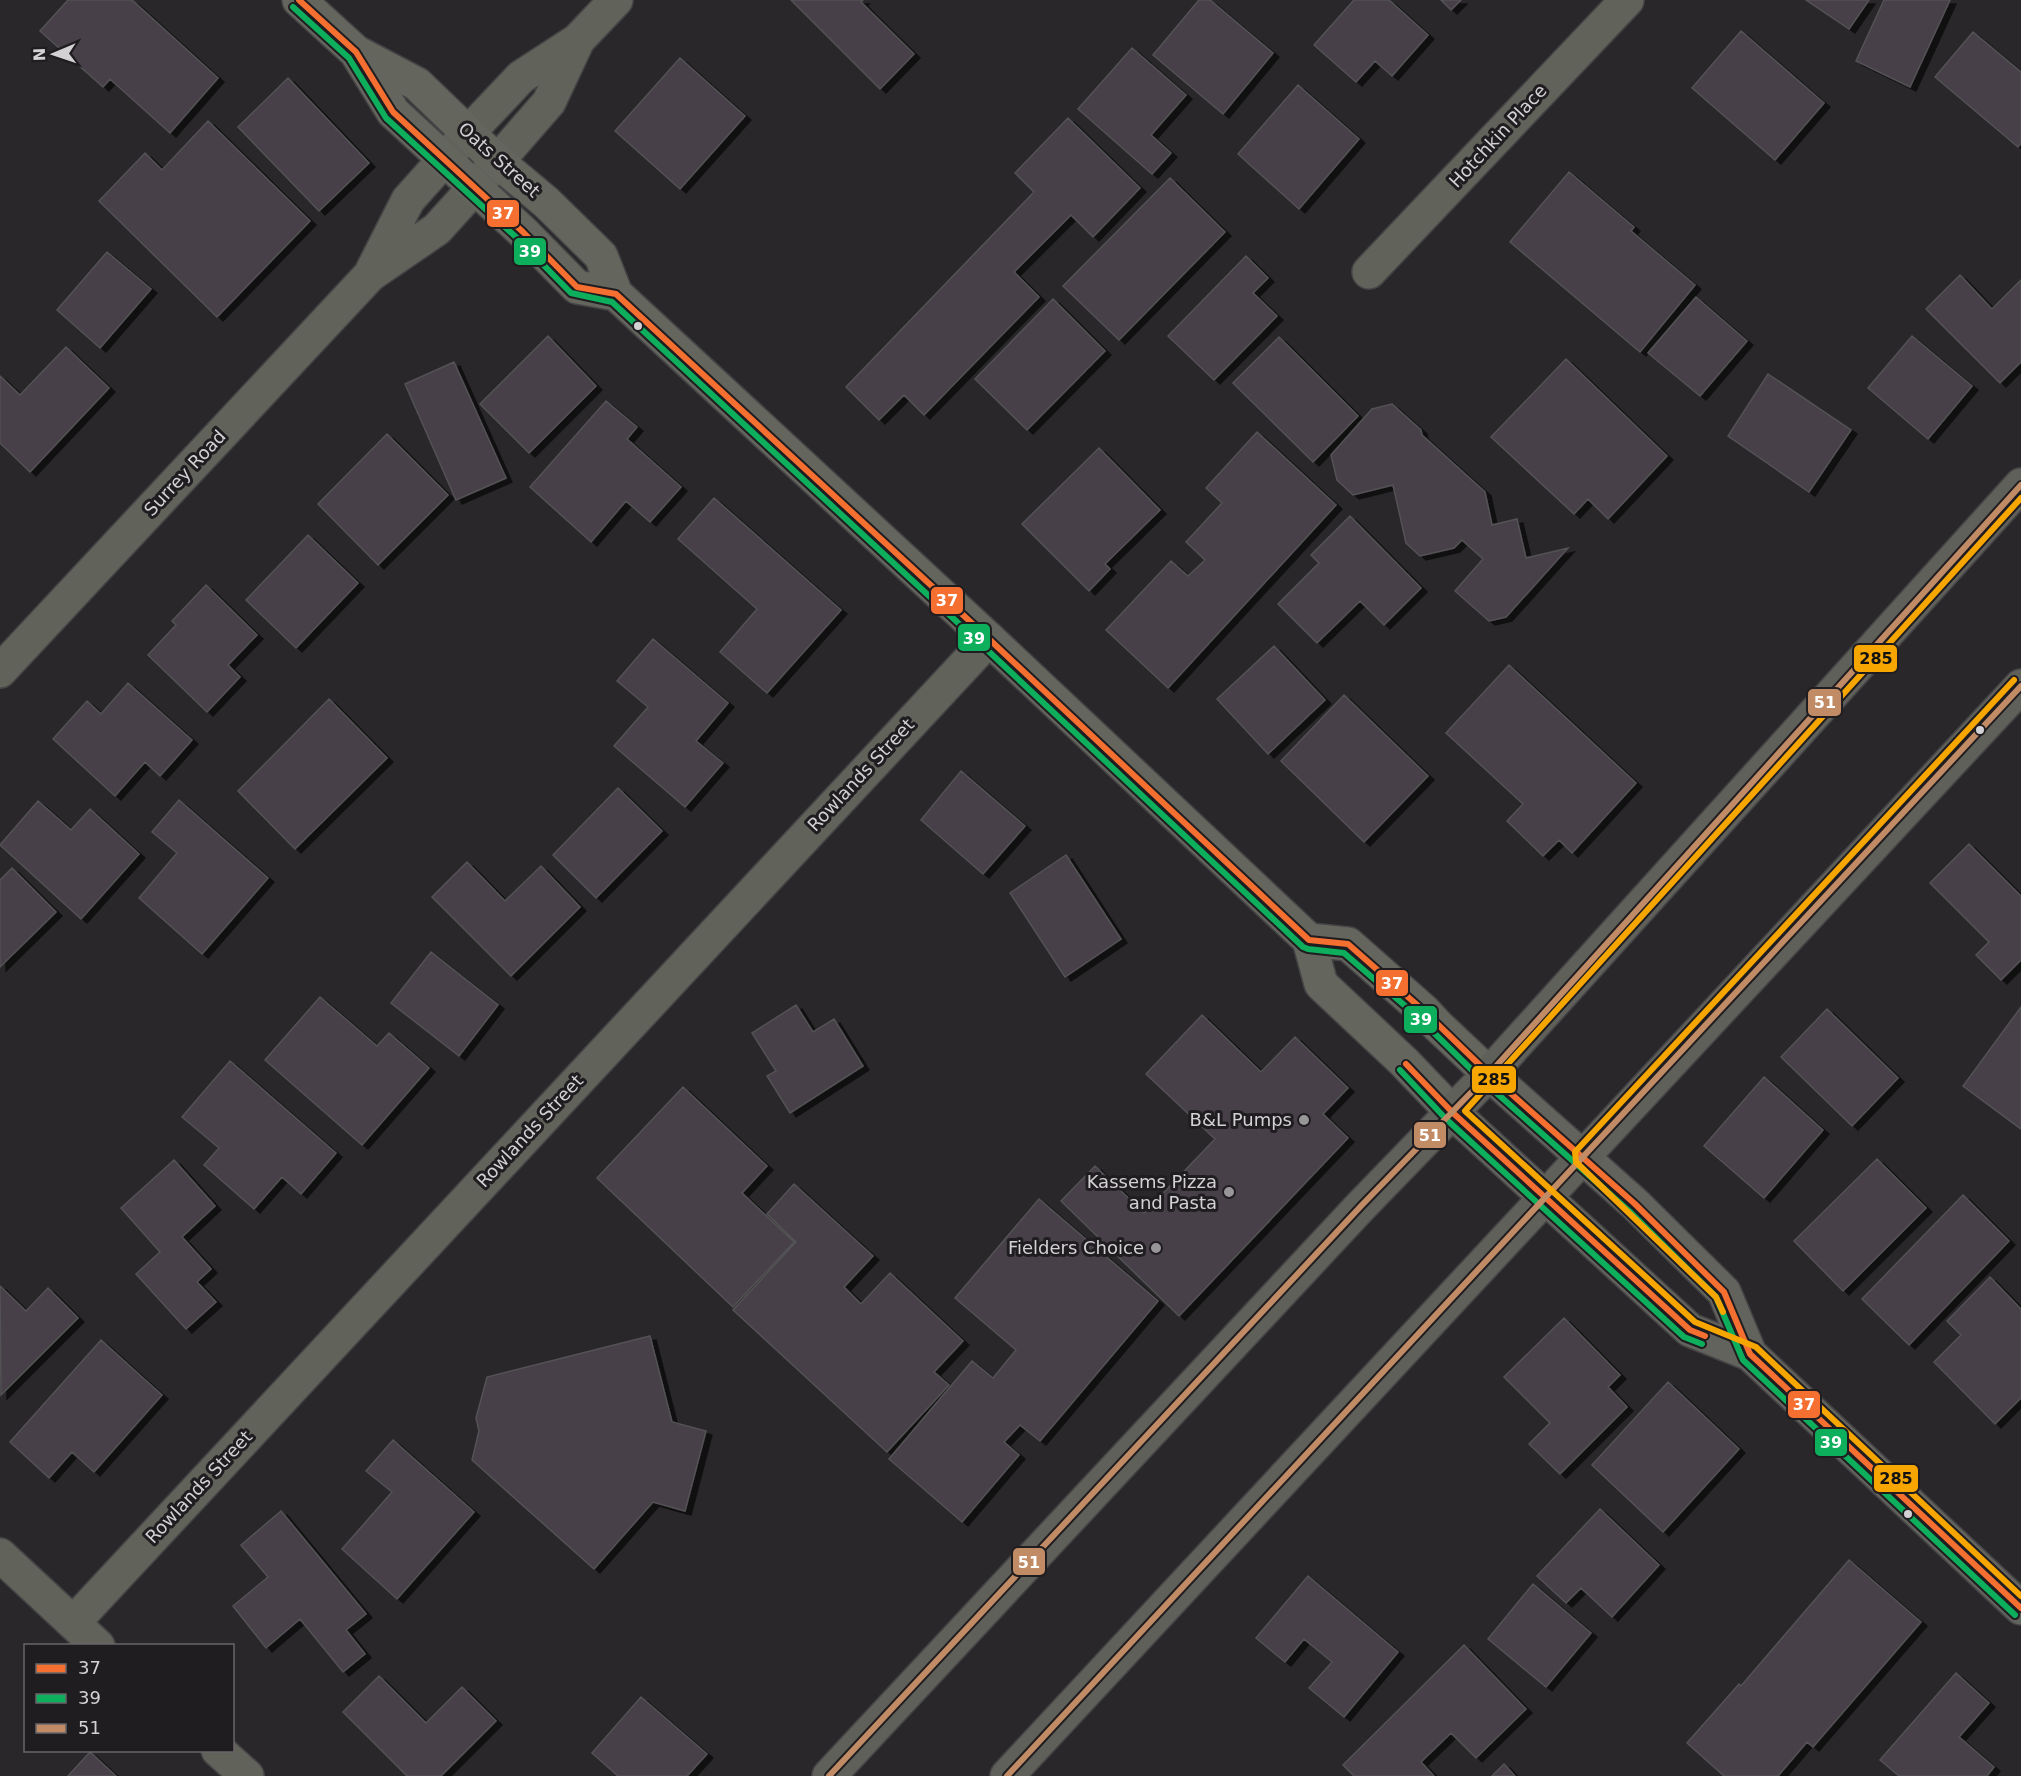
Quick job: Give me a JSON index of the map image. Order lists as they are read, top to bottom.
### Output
{
  "streets": {
    "street": [
      "Hotchkin Place",
      "Oats Street",
      "Surrey Road",
      "Rowlands Street"
    ]
  },
  "crossings": [
    ["Oats Street", "Surrey Road"],
    ["Oats Street", "Rowlands Street"]
  ],
  "places": ["B&L Pumps", "Kassems Pizza and Pasta", "Fielders Choice"],
  "lines": [
    "transit line 37",
    "transit line 39",
    "transit line 51",
    "transit line 285"
  ],
  "legend": ["37", "39", "51"],
  "north": "left"
}
